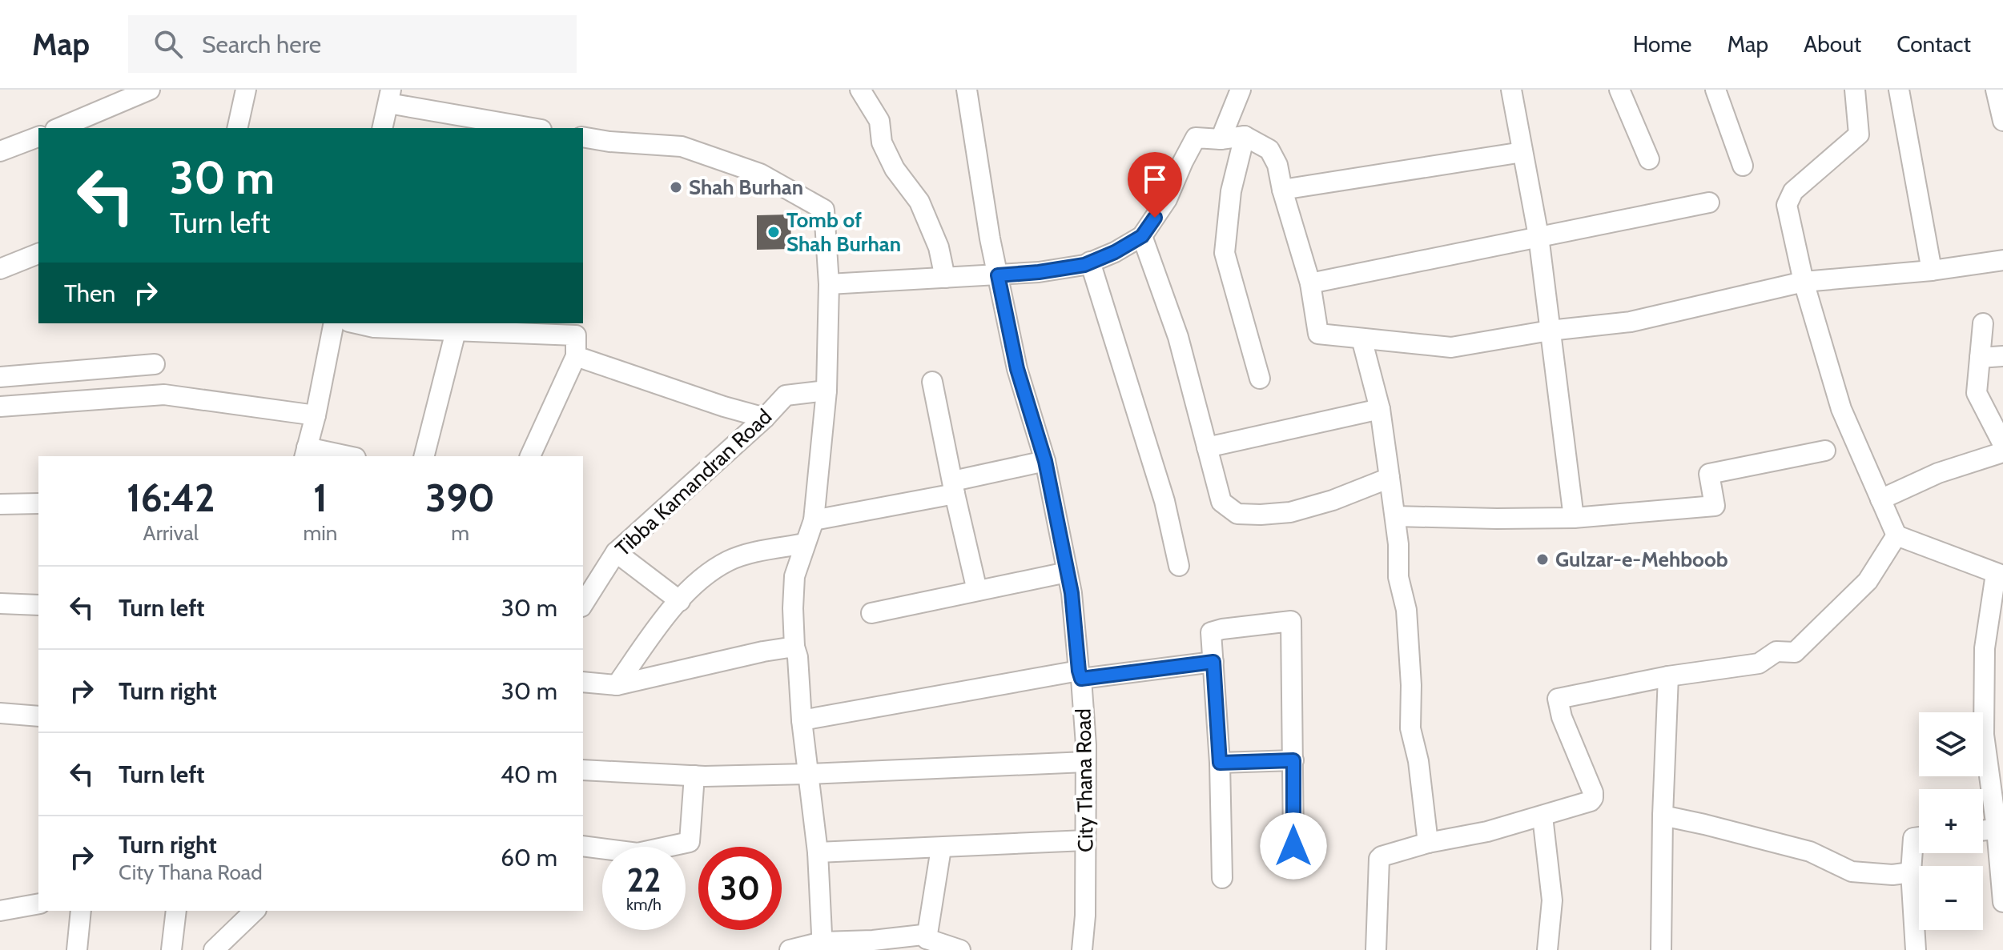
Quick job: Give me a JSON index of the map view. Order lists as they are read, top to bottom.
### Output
{
  "streets": {
    "street": ["Tibba Kamandran Road", "City Thana Road"]
  },
  "places": ["Shah Burhan", "Tomb of Shah Burhan", "Gulzar-e-Mehboob"],
  "page": {
    "header": "Map",
    "search": "Search here",
    "nav": [
      "Home",
      "Map",
      "About",
      "Contact"
    ],
    "turn": ["30 m", "Turn left"],
    "then": "Then",
    "eta": [
      "16:42",
      "Arrival",
      "1",
      "min",
      "390",
      "m"
    ],
    "list": [
      {
        "name": "Turn left",
        "value": "30 m"
      },
      {
        "name": "Turn right",
        "value": "30 m"
      },
      {
        "name": "Turn left",
        "value": "40 m"
      },
      {
        "name": "Turn right",
        "note": "City Thana Road",
        "value": "60 m"
      }
    ],
    "map_buttons": ["+", "−"],
    "speed": "22 km/h",
    "limit": "30"
  }
}
